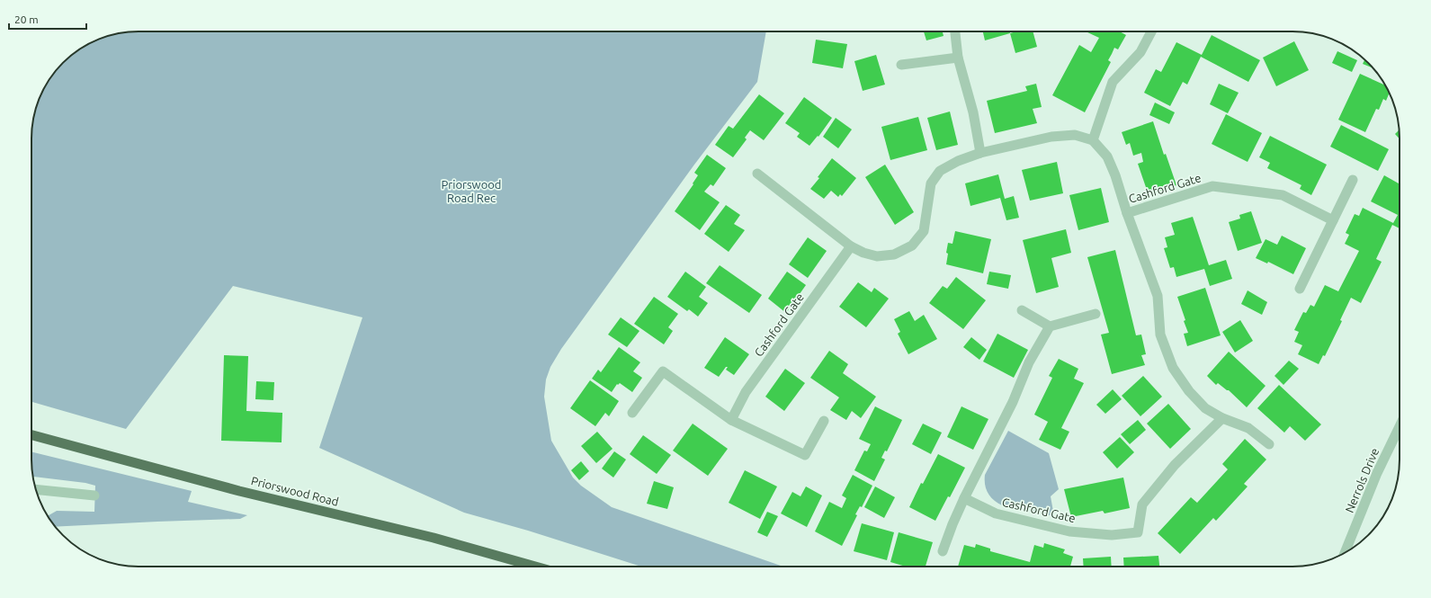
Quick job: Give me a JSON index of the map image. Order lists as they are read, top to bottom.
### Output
{
  "streets": {
    "main road": ["Priorswood Road"],
    "street": ["Cashford Gate", "Nerrols Drive"]
  },
  "parks": ["Priorswood Road Rec"],
  "scale_bar": "20 m"
}
